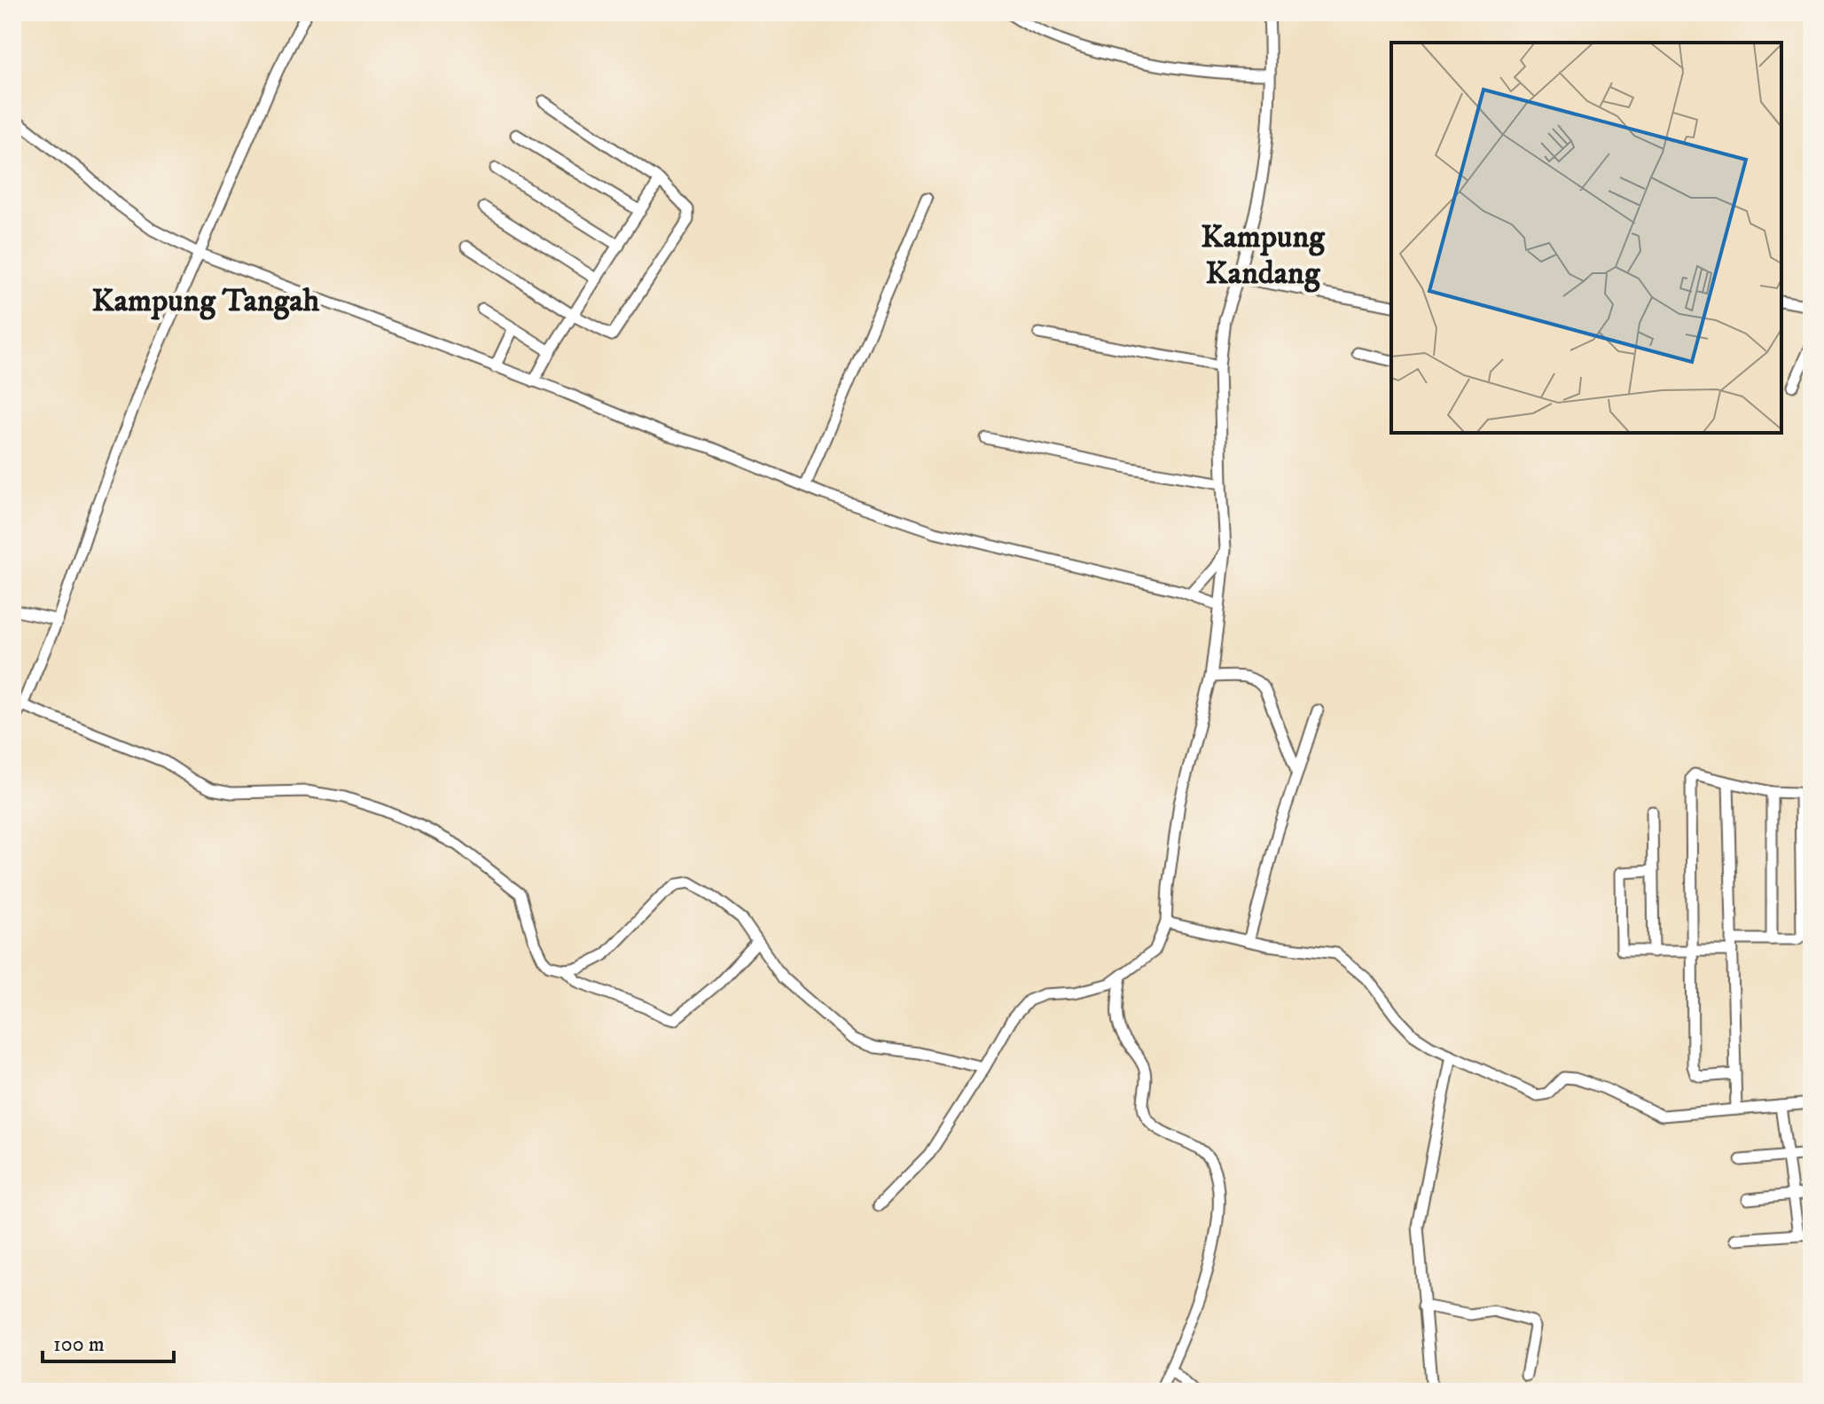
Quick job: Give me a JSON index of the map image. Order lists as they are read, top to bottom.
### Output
{
  "districts": ["Kampung Kandang", "Kampung Tangah"],
  "scale_bar": "100 m"
}
